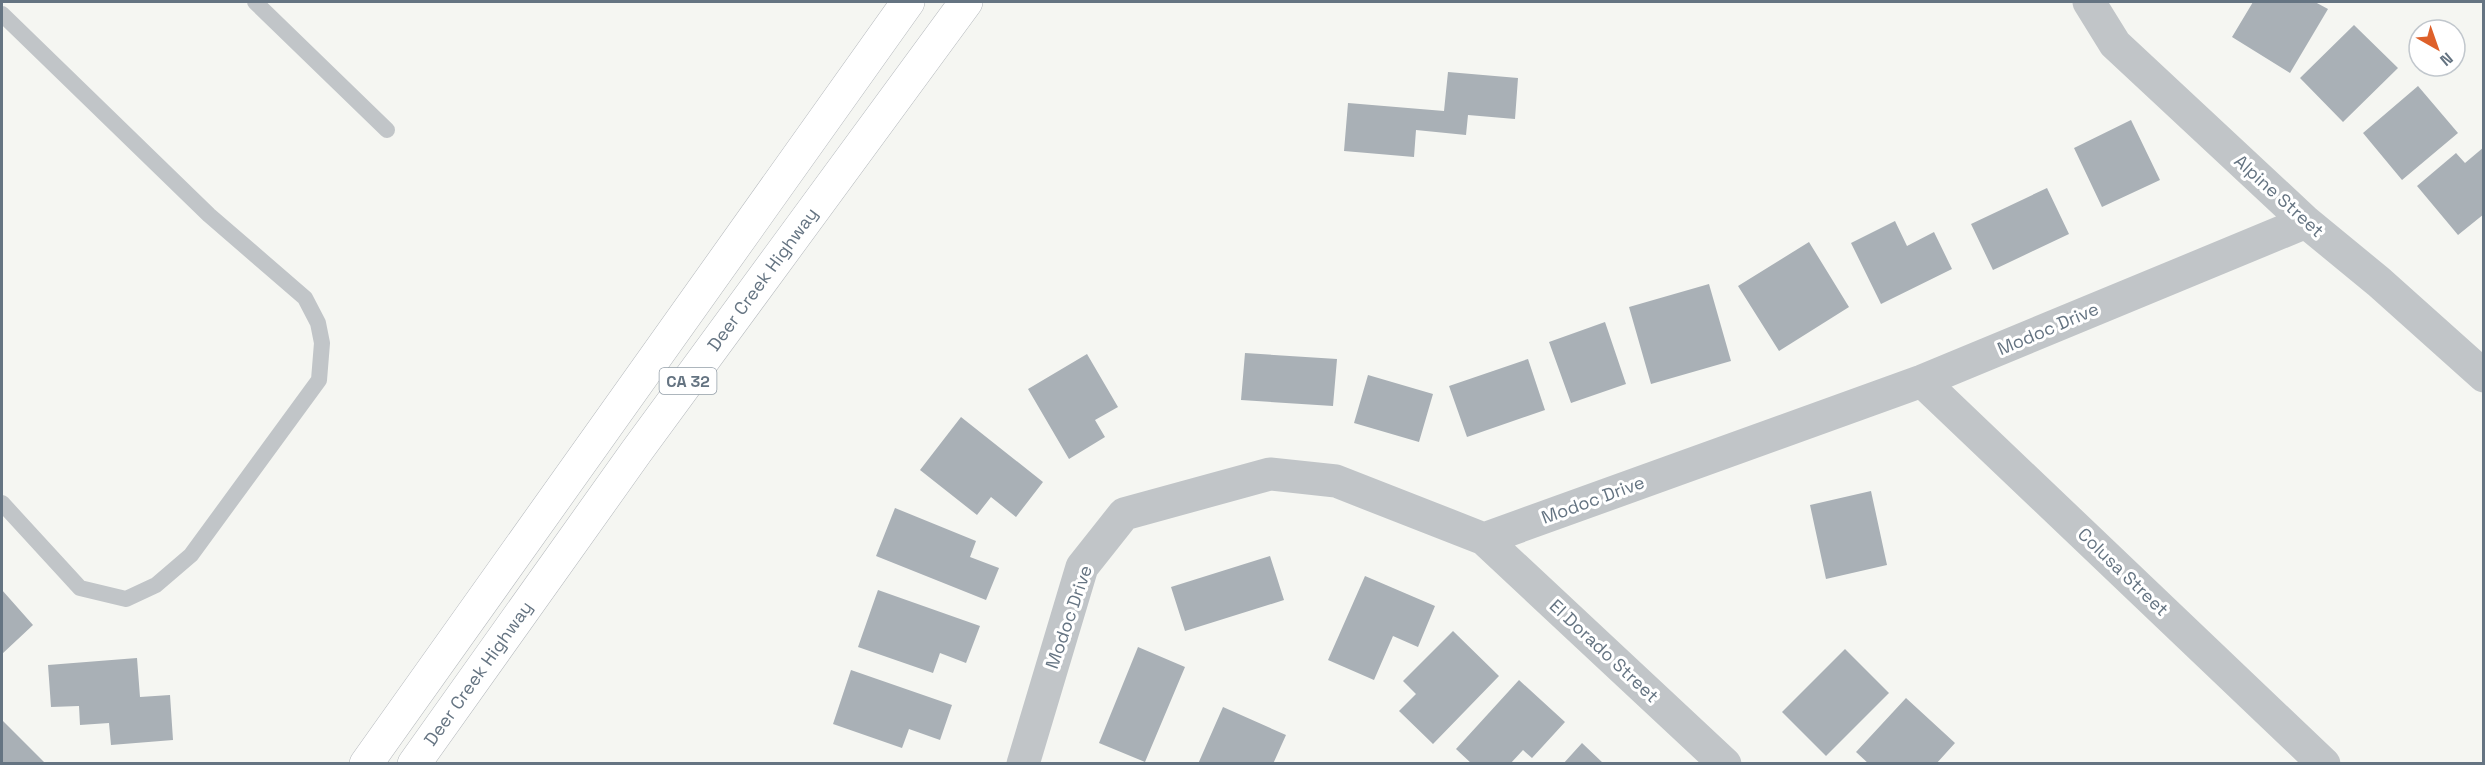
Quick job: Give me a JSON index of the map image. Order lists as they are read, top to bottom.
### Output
{
  "streets": {
    "main road": ["Deer Creek Highway", "CA 32"],
    "street": [
      "Alpine Street",
      "Modoc Drive",
      "Colusa Street",
      "El Dorado Street"
    ]
  },
  "crossings": [
    ["Alpine Street", "Modoc Drive"],
    ["Modoc Drive", "Colusa Street"],
    ["Modoc Drive", "El Dorado Street"]
  ],
  "north": "bottom right"
}
